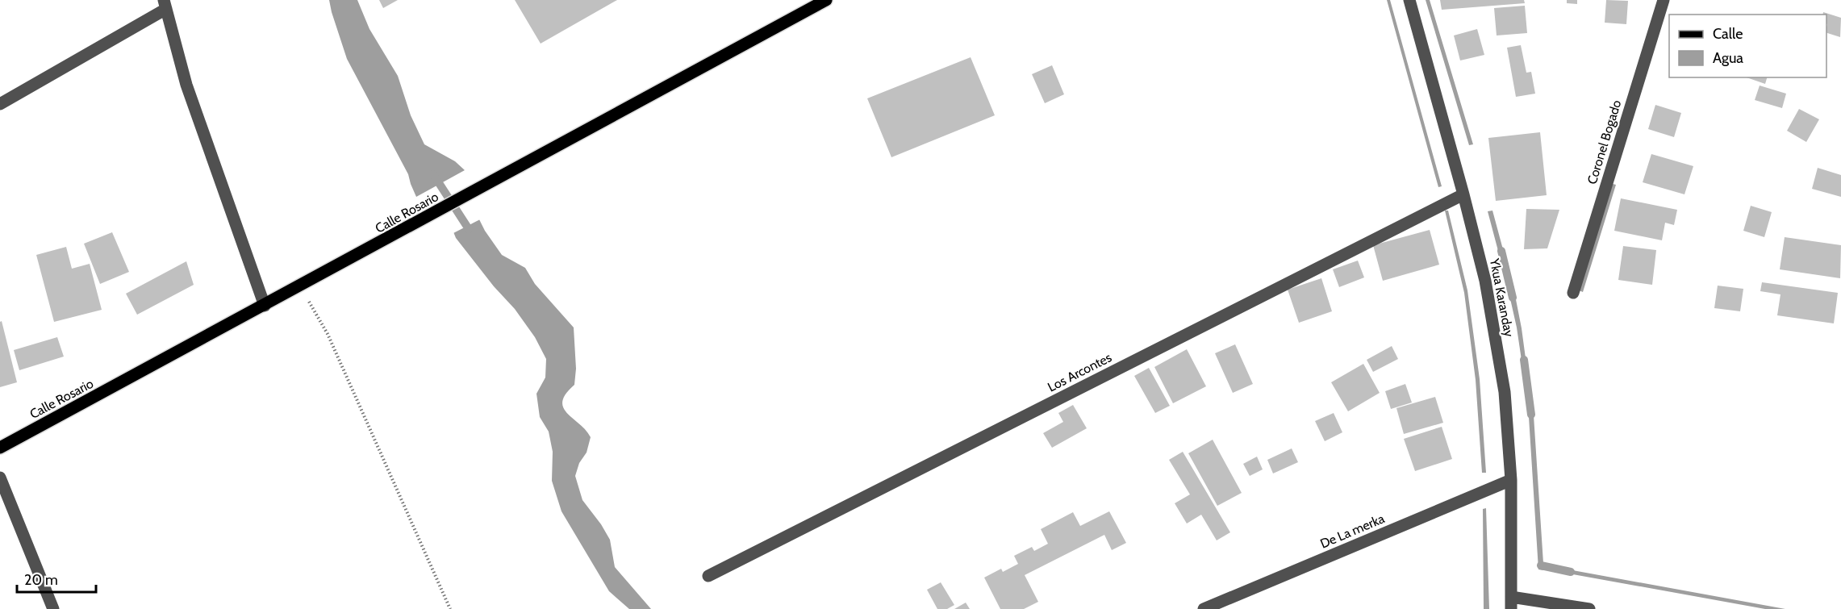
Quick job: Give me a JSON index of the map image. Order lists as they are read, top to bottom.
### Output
{
  "streets": {
    "main road": ["Calle Rosario"],
    "street": [
      "Coronel Bogado",
      "Ykua Karanday",
      "Los Arcontes",
      "De La merka"
    ]
  },
  "crossings": [
    ["Ykua Karanday", "Los Arcontes"],
    ["Ykua Karanday", "De La merka"]
  ],
  "legend": ["Calle", "Agua"],
  "scale_bar": "20 m"
}
